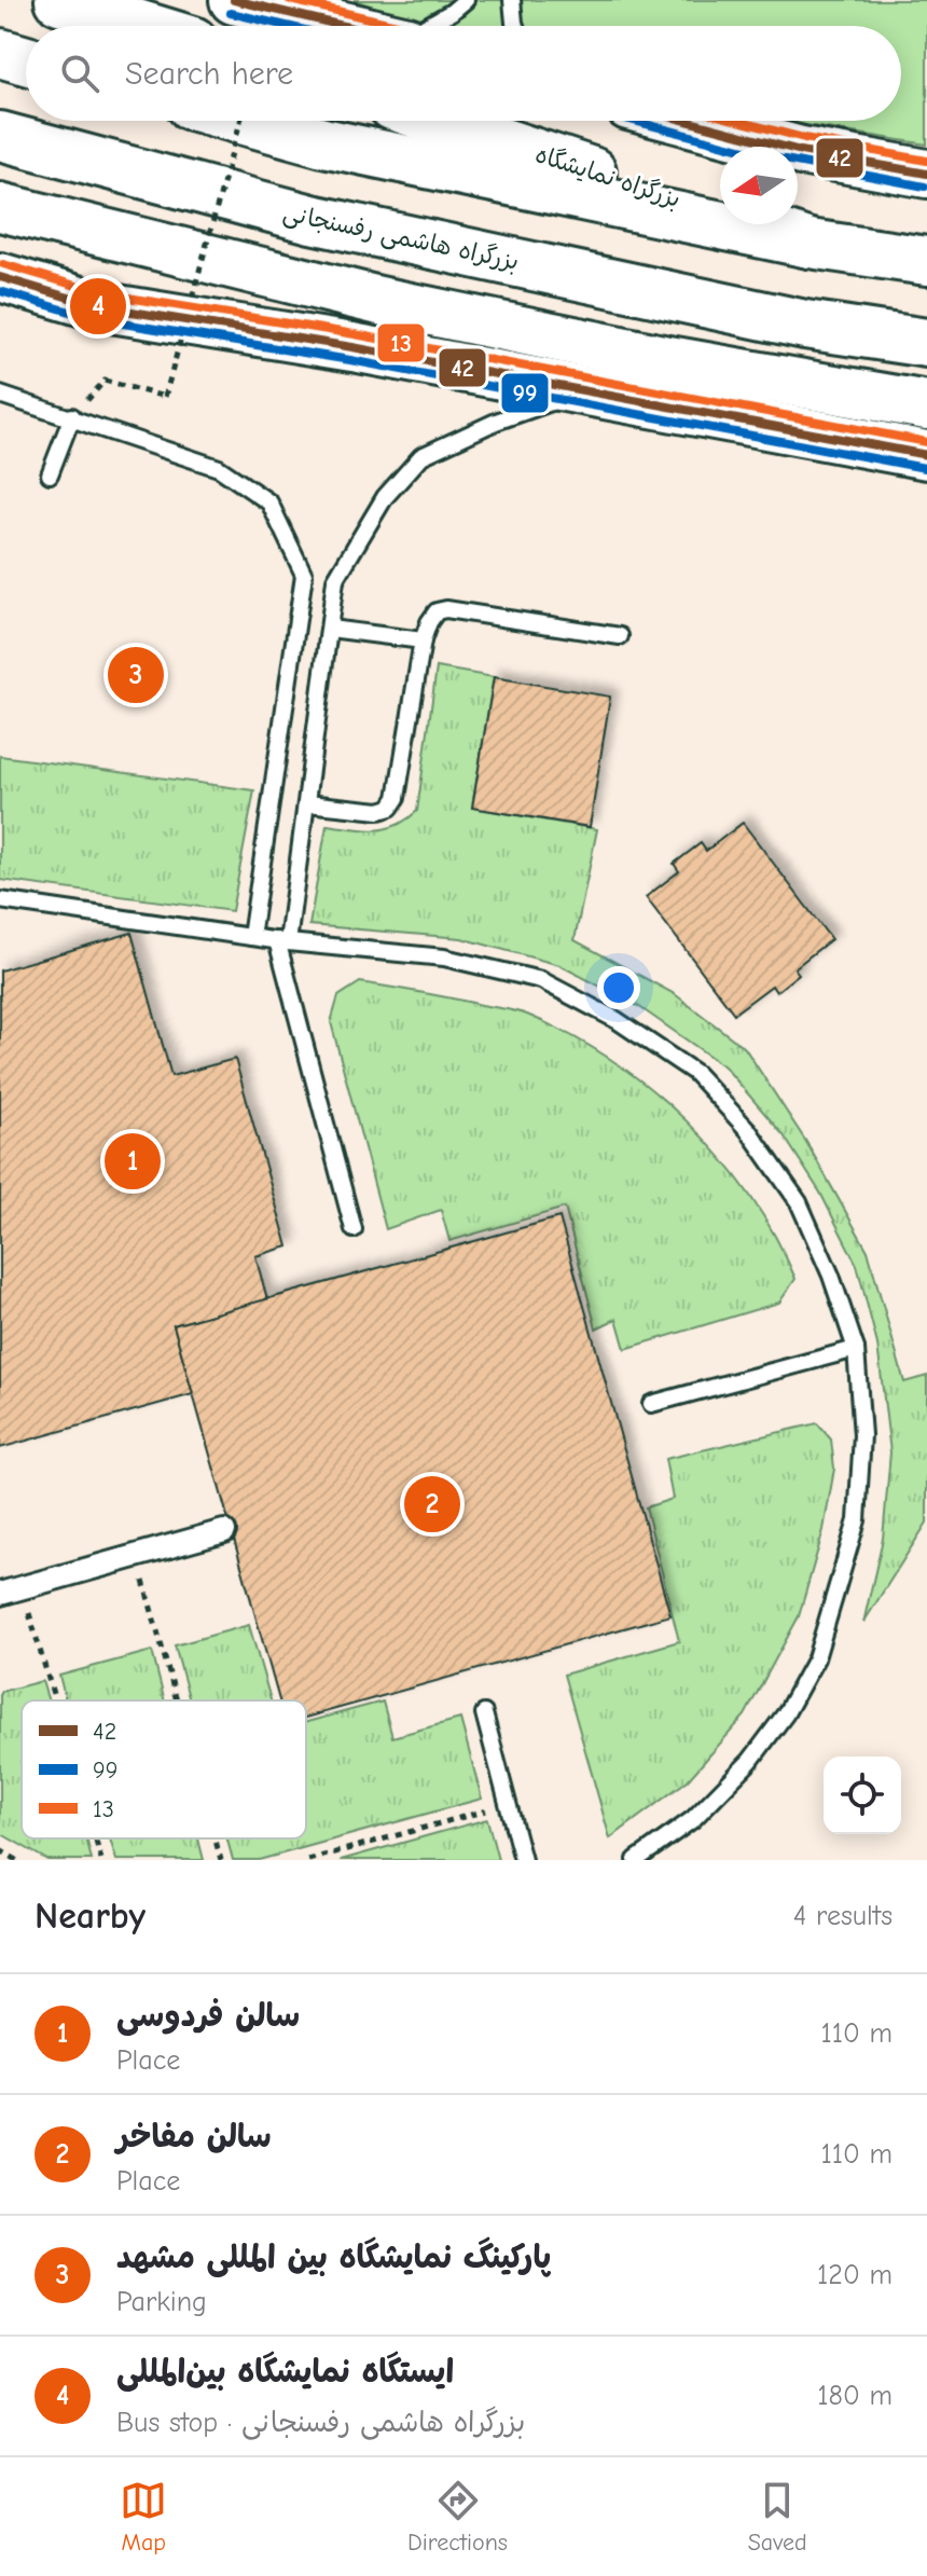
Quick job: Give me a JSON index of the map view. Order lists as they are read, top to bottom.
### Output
{
  "streets": {
    "highway": ["بزرگراه نمایشگاه", "بزرگراه هاشمی رفسنجانی"]
  },
  "lines": ["transit line 42", "transit line 13", "transit line 99"],
  "legend": ["42", "99", "13"],
  "north": "left",
  "page": {
    "search": "Search here",
    "pins": [
      "4",
      "3",
      "1",
      "2"
    ],
    "heading": ["Nearby", "4 results"],
    "list": [
      {
        "mark": "1",
        "name": "سالن فردوسی",
        "note": "Place",
        "value": "110 m"
      },
      {
        "mark": "2",
        "name": "سالن مفاخر",
        "note": "Place",
        "value": "110 m"
      },
      {
        "mark": "3",
        "name": "پارکینگ نمایشگاه بین المللی مشهد",
        "note": "Parking",
        "value": "120 m"
      },
      {
        "mark": "4",
        "name": "ایستگاه نمایشگاه بین‌المللی",
        "note": "Bus stop · بزرگراه هاشمی رفسنجانی",
        "value": "180 m"
      }
    ],
    "nav": ["Map", "Directions", "Saved"]
  }
}
